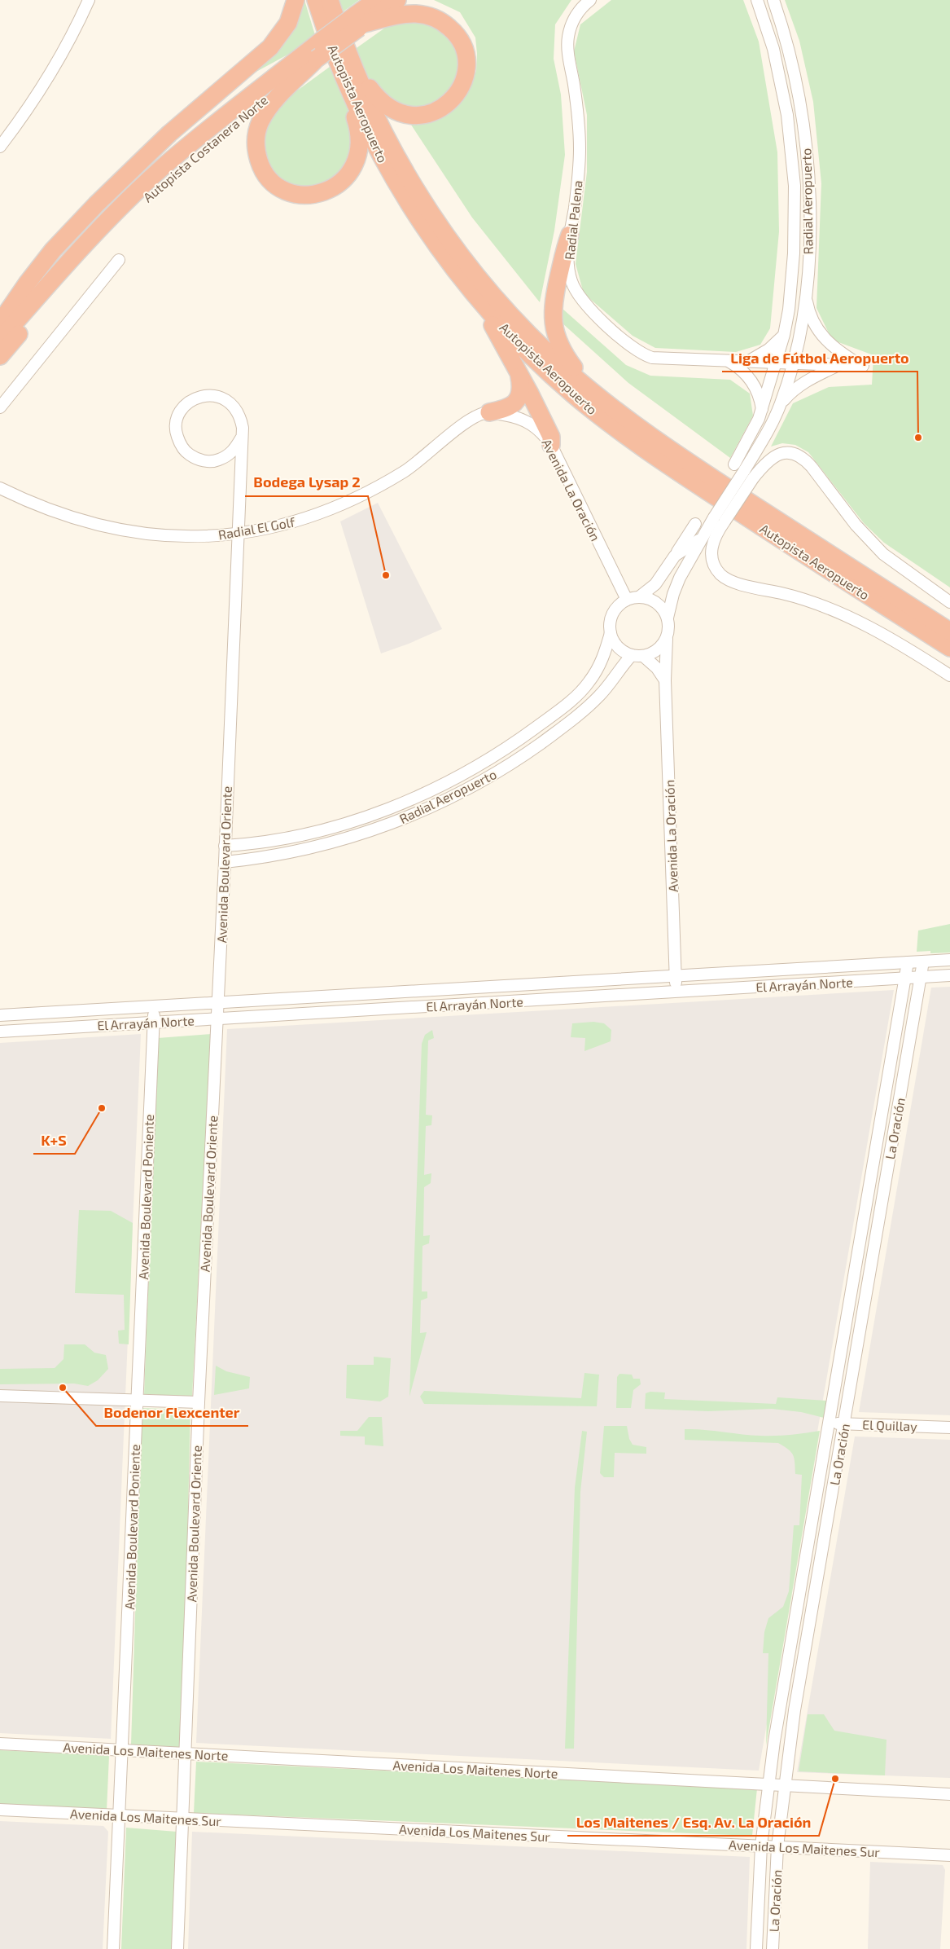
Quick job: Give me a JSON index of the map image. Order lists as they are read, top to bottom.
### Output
{
  "streets": {
    "highway": ["Autopista Aeropuerto", "Autopista Costanera Norte"],
    "street": [
      "Radial Aeropuerto",
      "Radial Palena",
      "Avenida La Oración",
      "Radial El Golf",
      "Avenida Boulevard Oriente",
      "El Arrayán Norte",
      "La Oración",
      "Avenida Boulevard Poniente",
      "El Quillay",
      "Avenida Los Maitenes Norte",
      "Avenida Los Maitenes Sur"
    ]
  },
  "crossings": [
    ["Radial Aeropuerto", "Radial Palena"],
    ["Radial Aeropuerto", "Avenida La Oración"],
    ["Radial Aeropuerto", "Avenida Boulevard Oriente"],
    ["Avenida La Oración", "Radial El Golf"],
    ["Avenida La Oración", "El Arrayán Norte"],
    ["Radial El Golf", "Avenida Boulevard Oriente"],
    ["Avenida Boulevard Oriente", "El Arrayán Norte"],
    ["Avenida Boulevard Oriente", "Avenida Los Maitenes Norte"],
    ["Avenida Boulevard Oriente", "Avenida Los Maitenes Sur"],
    ["El Arrayán Norte", "La Oración"],
    ["El Arrayán Norte", "Avenida Boulevard Poniente"],
    ["La Oración", "El Quillay"],
    ["La Oración", "Avenida Los Maitenes Norte"],
    ["La Oración", "Avenida Los Maitenes Sur"],
    ["Avenida Boulevard Poniente", "Avenida Los Maitenes Norte"],
    ["Avenida Boulevard Poniente", "Avenida Los Maitenes Sur"]
  ],
  "places": [
    "Liga de Fútbol Aeropuerto",
    "Bodega Lysap 2",
    "K+S",
    "Bodenor Flexcenter",
    "Los Maitenes / Esq. Av. La Oración"
  ]
}
